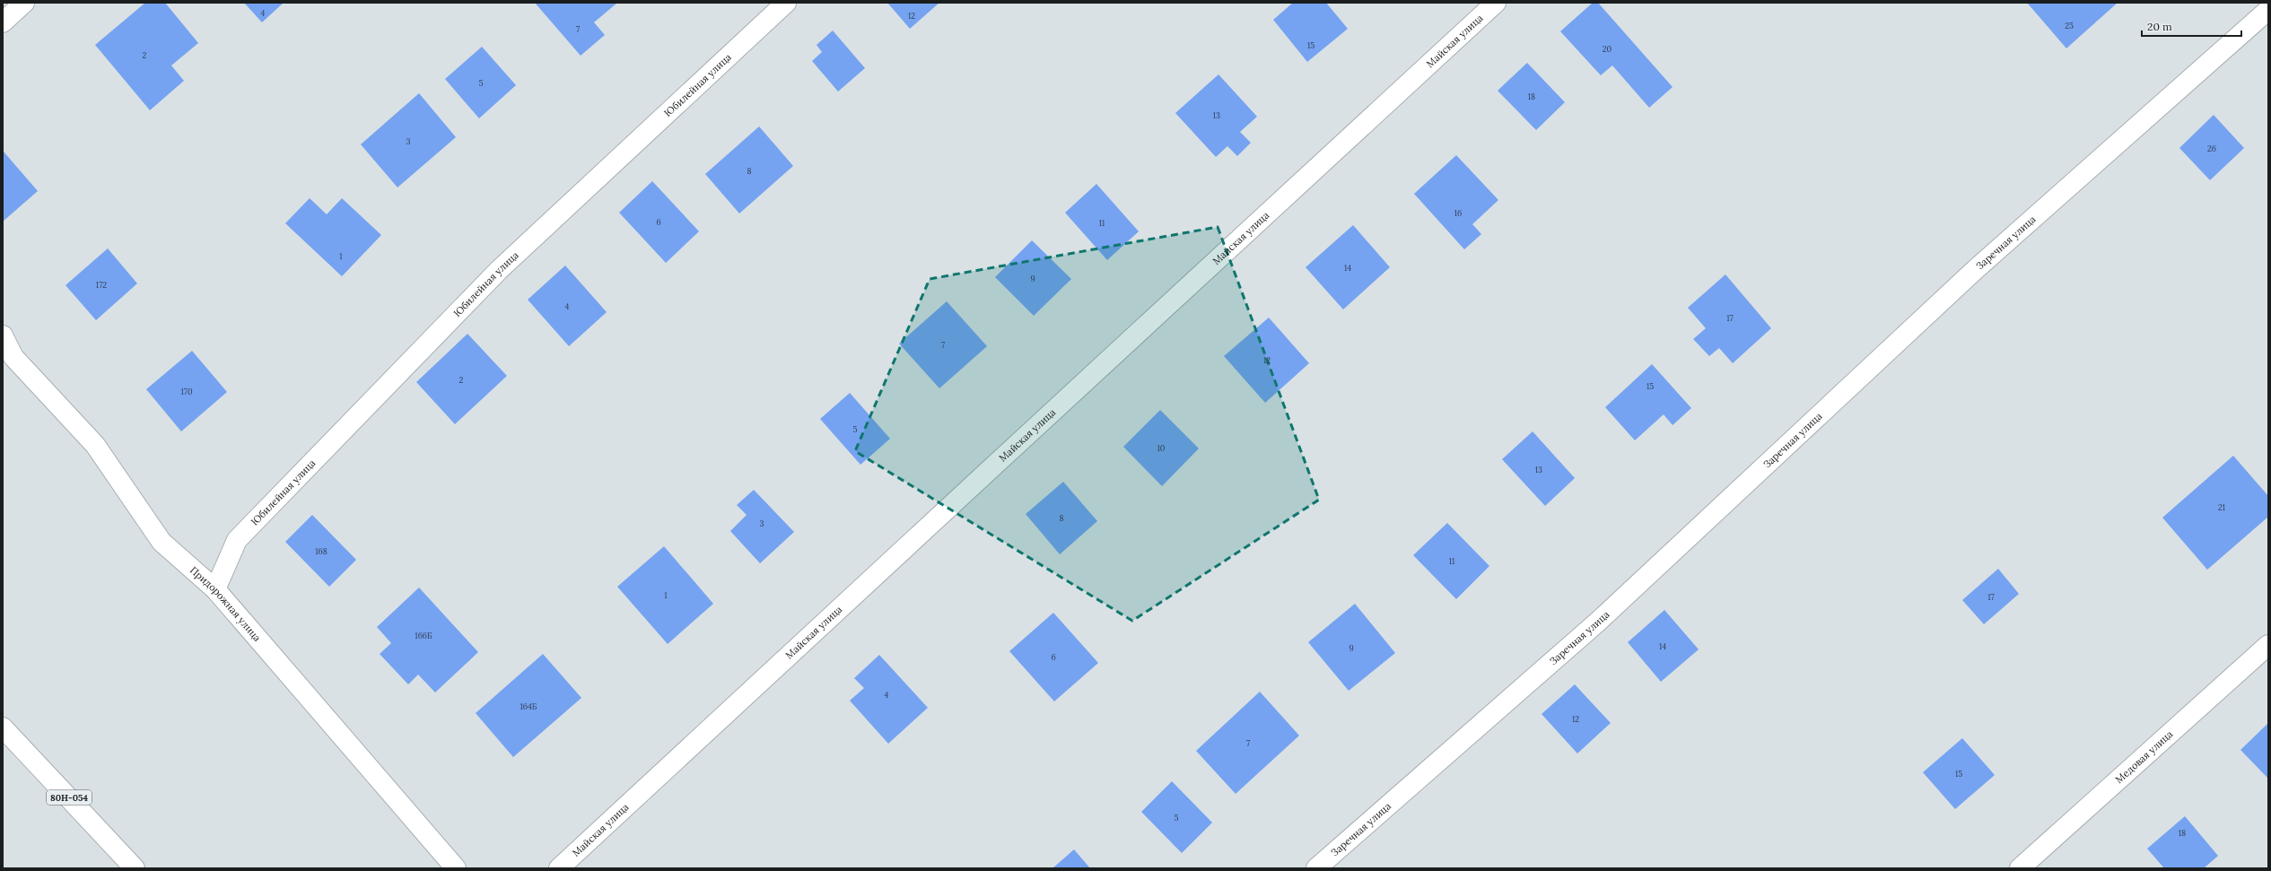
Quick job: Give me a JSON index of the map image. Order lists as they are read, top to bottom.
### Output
{
  "streets": {
    "street": [
      "Майская улица",
      "Юбилейная улица",
      "Заречная улица",
      "Придорожная улица",
      "Медовая улица",
      "80Н-054"
    ]
  },
  "crossings": [
    ["Юбилейная улица", "Придорожная улица"]
  ],
  "house_numbers": [
    "4",
    "12",
    "25",
    "7",
    "15",
    "20",
    "2",
    "5",
    "18",
    "13",
    "3",
    "26",
    "8",
    "16",
    "6",
    "11",
    "1",
    "14",
    "9",
    "172",
    "4",
    "17",
    "7",
    "12",
    "2",
    "15",
    "170",
    "5",
    "10",
    "13",
    "21",
    "8",
    "3",
    "168",
    "11",
    "1",
    "17",
    "166Б",
    "14",
    "9",
    "6",
    "4",
    "164Б",
    "12",
    "7",
    "15",
    "5",
    "18"
  ],
  "scale_bar": "20 m"
}
